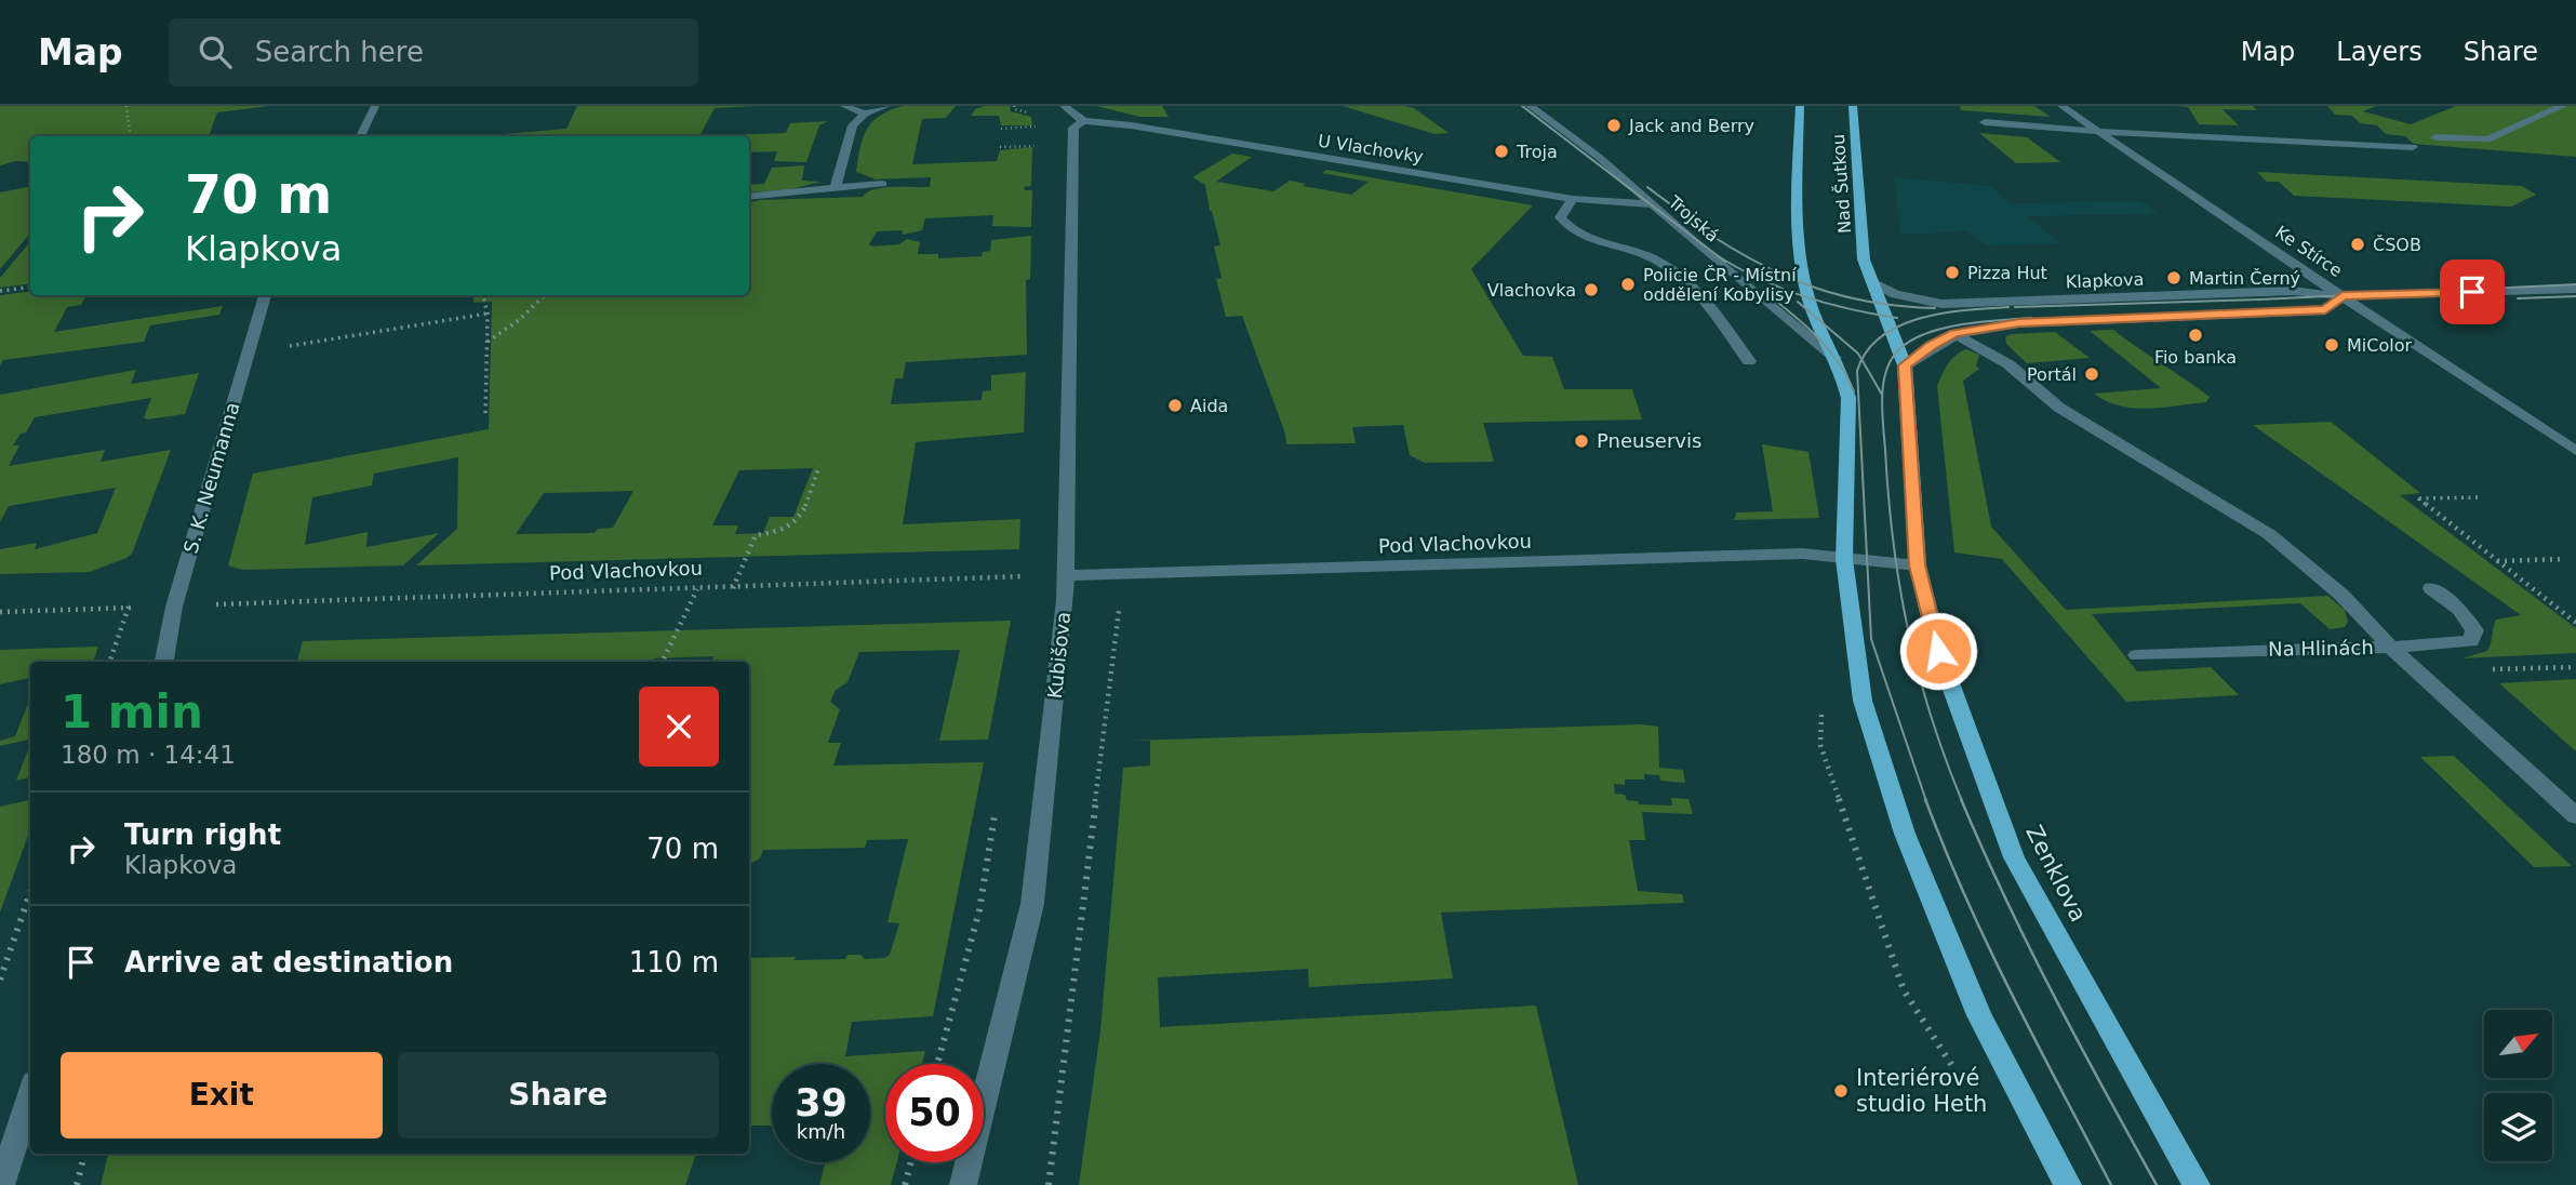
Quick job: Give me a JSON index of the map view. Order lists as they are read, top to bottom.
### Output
{
  "streets": {
    "main road": ["Nad Šutkou", "Zenklova"],
    "street": [
      "U Vlachovky",
      "Trojská",
      "Ke Stírce",
      "Klapkova",
      "S. K. Neumanna",
      "Pod Vlachovkou",
      "Na Hlinách",
      "Kubišova"
    ]
  },
  "crossings": [
    ["U Vlachovky", "Trojská"],
    ["U Vlachovky", "Kubišova"],
    ["Nad Šutkou", "Trojská"],
    ["Nad Šutkou", "Zenklova"],
    ["Ke Stírce", "Klapkova"],
    ["Klapkova", "Zenklova"],
    ["Pod Vlachovkou", "Kubišova"]
  ],
  "places": [
    "Jack and Berry",
    "Troja",
    "ČSOB",
    "Pizza Hut",
    "Martin Černý",
    "Policie ČR - Místní oddělení Kobylisy",
    "Vlachovka",
    "Fio banka",
    "MiColor",
    "Portál",
    "Aida",
    "Pneuservis",
    "Interiérové studio Heth"
  ],
  "north": "top right",
  "page": {
    "header": "Map",
    "search": "Search here",
    "nav": ["Map", "Layers", "Share"],
    "turn": ["70 m", "Klapkova"],
    "heading": ["1 min", "180 m · 14:41"],
    "list": [
      {
        "name": "Turn right",
        "note": "Klapkova",
        "value": "70 m"
      },
      {
        "name": "Arrive at destination",
        "value": "110 m"
      }
    ],
    "buttons": ["Exit", "Share"],
    "speed": "39 km/h",
    "limit": "50"
  }
}
